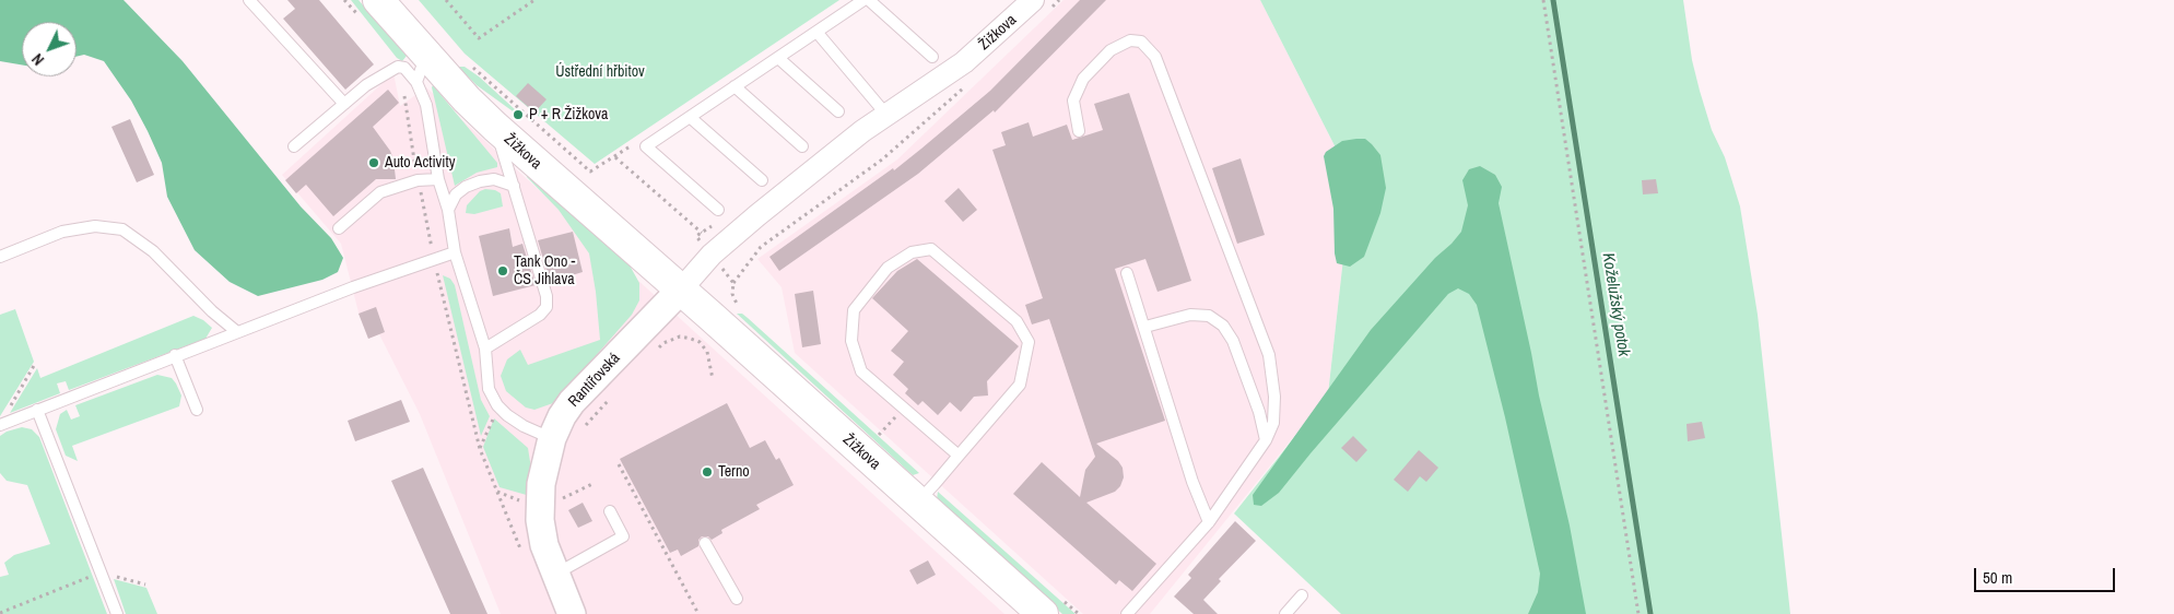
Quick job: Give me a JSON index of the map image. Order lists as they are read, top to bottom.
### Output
{
  "streets": {
    "main road": ["Žižkova"],
    "street": ["Rantířovská"]
  },
  "crossings": [
    ["Žižkova", "Rantířovská"]
  ],
  "water": ["Koželužský potok"],
  "parks": ["Ústřední hřbitov"],
  "places": [
    "P + R Žižkova",
    "Auto Activity",
    "Tank Ono - ČS Jihlava",
    "Terno"
  ],
  "scale_bar": "50 m",
  "north": "bottom left"
}
